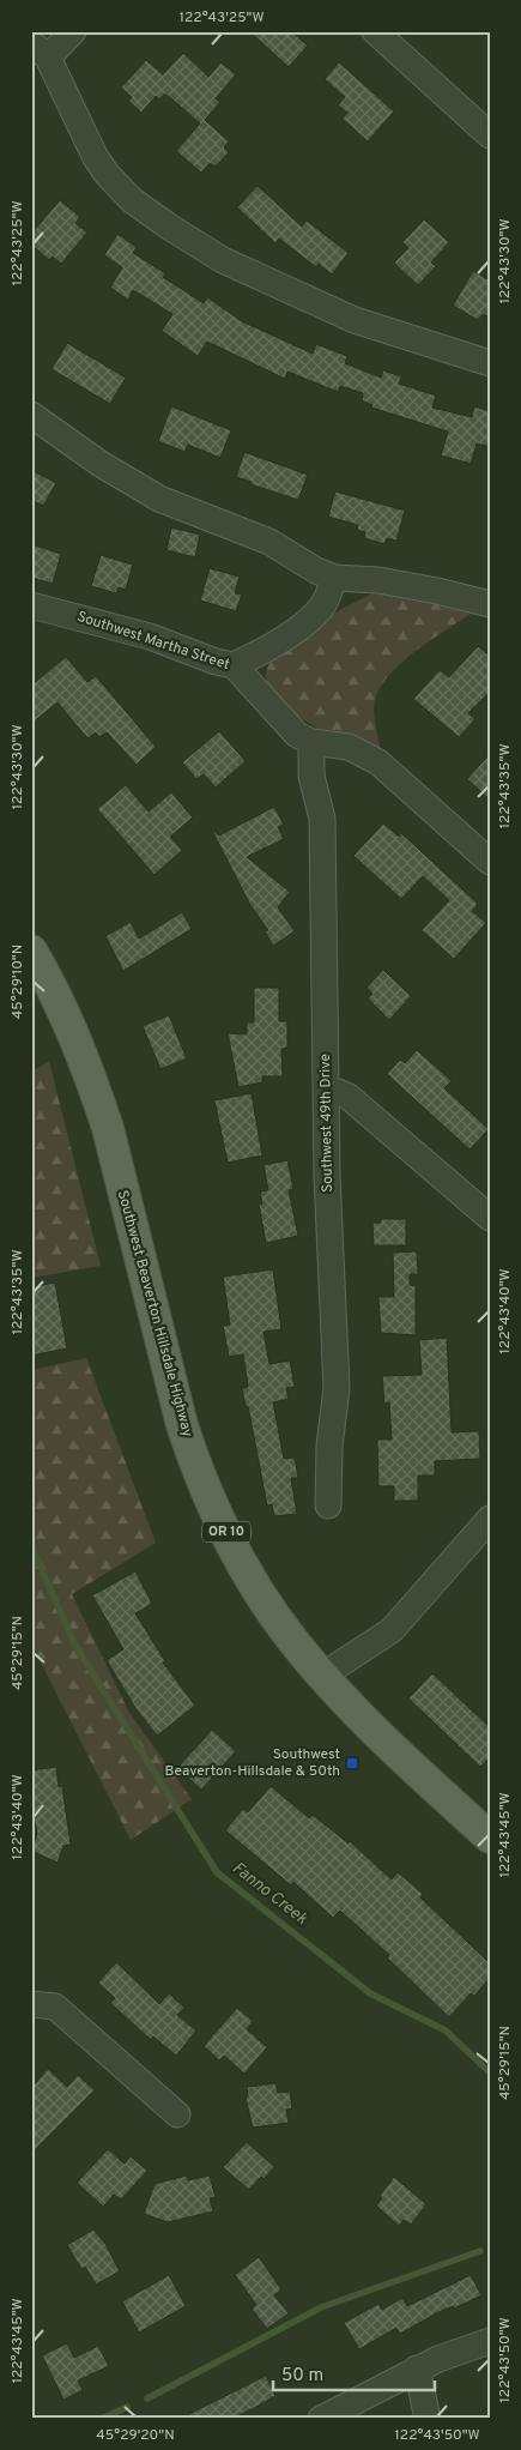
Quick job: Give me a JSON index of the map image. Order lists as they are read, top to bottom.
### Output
{
  "streets": {
    "main road": ["Southwest Beaverton Hillsdale Highway", "OR 10"],
    "street": ["Southwest Martha Street", "Southwest 49th Drive"]
  },
  "crossings": [
    ["Southwest Martha Street", "Southwest 49th Drive"]
  ],
  "water": ["Fanno Creek"],
  "places": {
    "transit": ["Southwest Beaverton-Hillsdale & 50th"]
  },
  "scale_bar": "50 m",
  "coordinates": [
    "122°43'25\"W",
    "122°43'30\"W",
    "122°43'35\"W",
    "45°29'10\"N",
    "122°43'40\"W",
    "45°29'15\"N",
    "122°43'45\"W",
    "122°43'50\"W",
    "45°29'20\"N"
  ]
}
